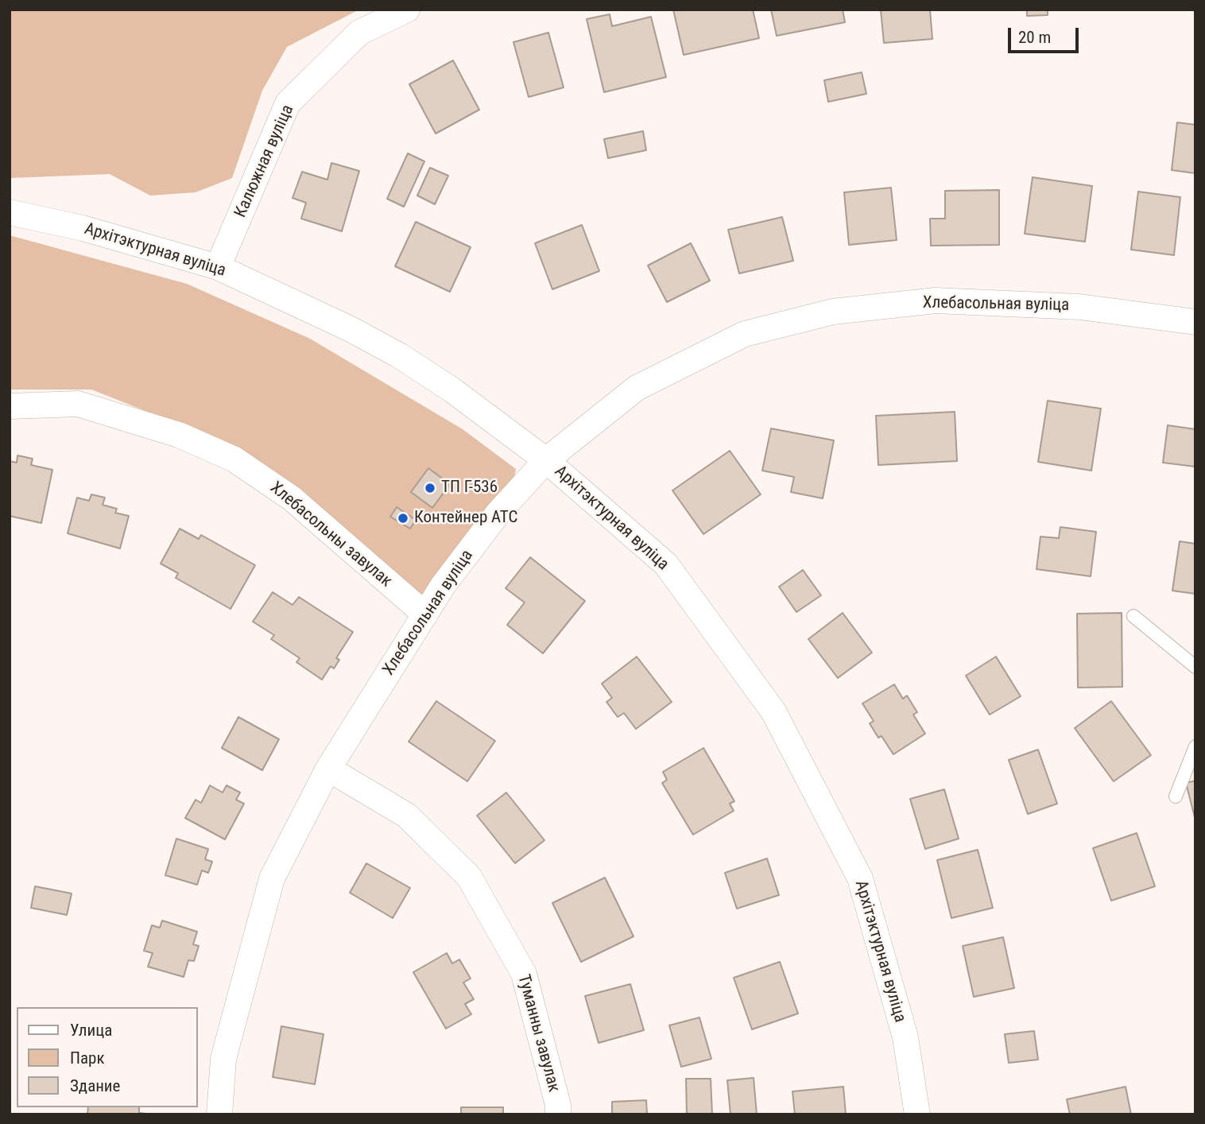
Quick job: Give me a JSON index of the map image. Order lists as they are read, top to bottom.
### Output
{
  "streets": {
    "street": [
      "Калюжная вуліца",
      "Архітэктурная вуліца",
      "Хлебасольная вуліца",
      "Хлебасольны завулак",
      "Туманны завулак"
    ]
  },
  "crossings": [
    ["Калюжная вуліца", "Архітэктурная вуліца"],
    ["Архітэктурная вуліца", "Хлебасольная вуліца"],
    ["Хлебасольная вуліца", "Хлебасольны завулак"],
    ["Хлебасольная вуліца", "Туманны завулак"]
  ],
  "places": ["ТП Г-536", "Контейнер АТС"],
  "legend": ["Улица", "Парк", "Здание"],
  "scale_bar": "20 m"
}
